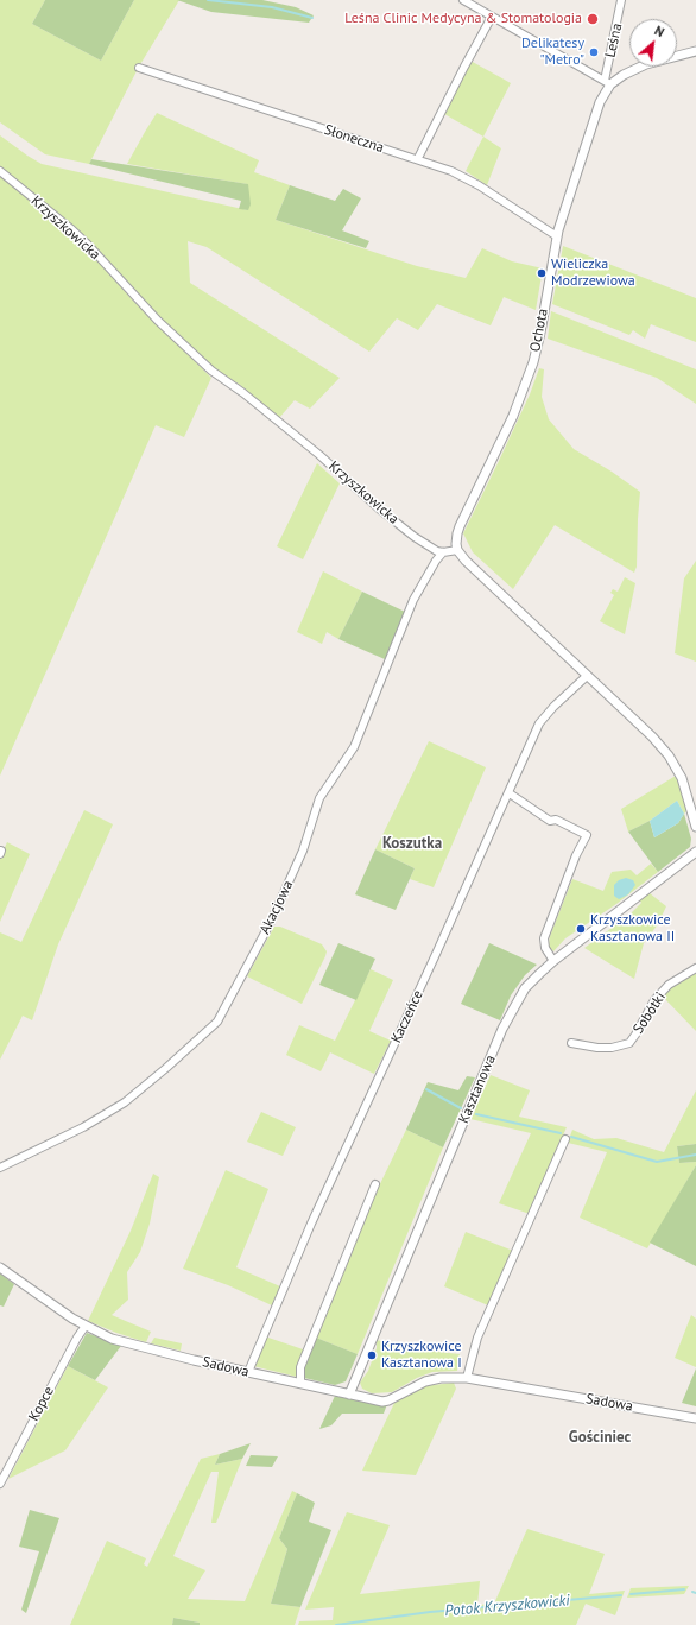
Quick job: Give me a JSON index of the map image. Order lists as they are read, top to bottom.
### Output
{
  "streets": {
    "street": [
      "Leśna",
      "Słoneczna",
      "Krzyszkowicka",
      "Ochota",
      "Akacjowa",
      "Sobótki",
      "Kaczeńce",
      "Kasztanowa",
      "Sadowa",
      "Kopce"
    ]
  },
  "crossings": [
    ["Leśna", "Ochota"],
    ["Słoneczna", "Ochota"],
    ["Krzyszkowicka", "Akacjowa"],
    ["Kaczeńce", "Sadowa"],
    ["Kasztanowa", "Sadowa"],
    ["Sadowa", "Kopce"]
  ],
  "districts": ["Koszutka", "Gościniec"],
  "water": ["Potok Krzyszkowicki"],
  "places": [
    "Leśna Clinic Medycyna & Stomatologia",
    "Delikatesy \"Metro\"",
    "Wieliczka Modrzewiowa",
    "Krzyszkowice Kasztanowa II",
    "Krzyszkowice Kasztanowa I"
  ],
  "north": "top right"
}
